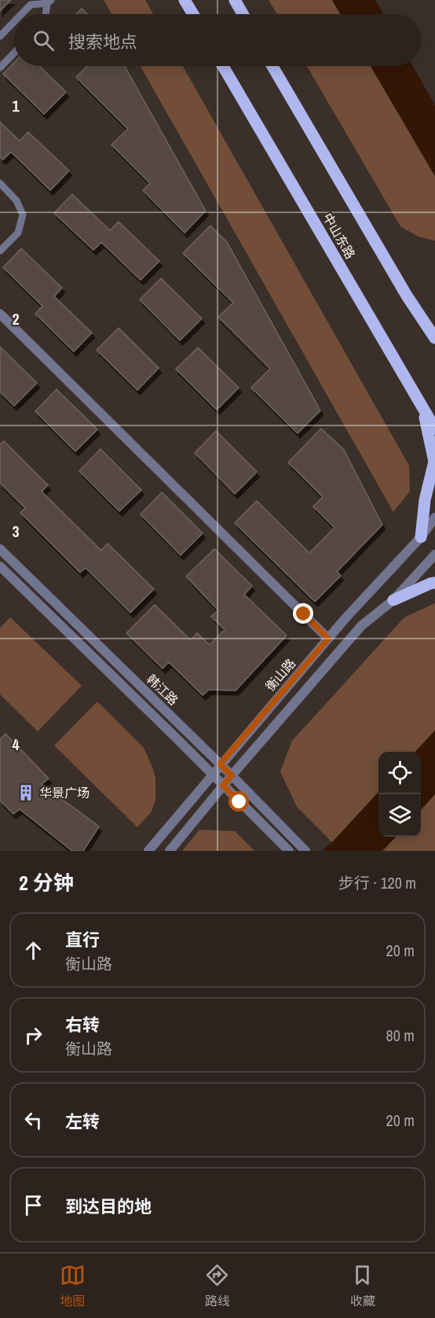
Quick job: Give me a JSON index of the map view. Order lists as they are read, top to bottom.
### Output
{
  "streets": {
    "main road": ["中山东路"],
    "street": ["衡山路", "韩江路"]
  },
  "crossings": [
    ["衡山路", "韩江路"]
  ],
  "places": {
    "building": ["华景广场"]
  },
  "page": {
    "search": "搜索地点",
    "heading": ["2 分钟", "步行 · 120 m"],
    "list": [
      ["直行", "衡山路", "20 m"],
      ["右转", "衡山路", "80 m"],
      ["左转", "20 m"],
      "到达目的地"
    ],
    "nav": ["地图", "路线", "收藏"]
  },
  "grid": {
    "rows": [
      "1",
      "2",
      "3",
      "4"
    ]
  }
}
